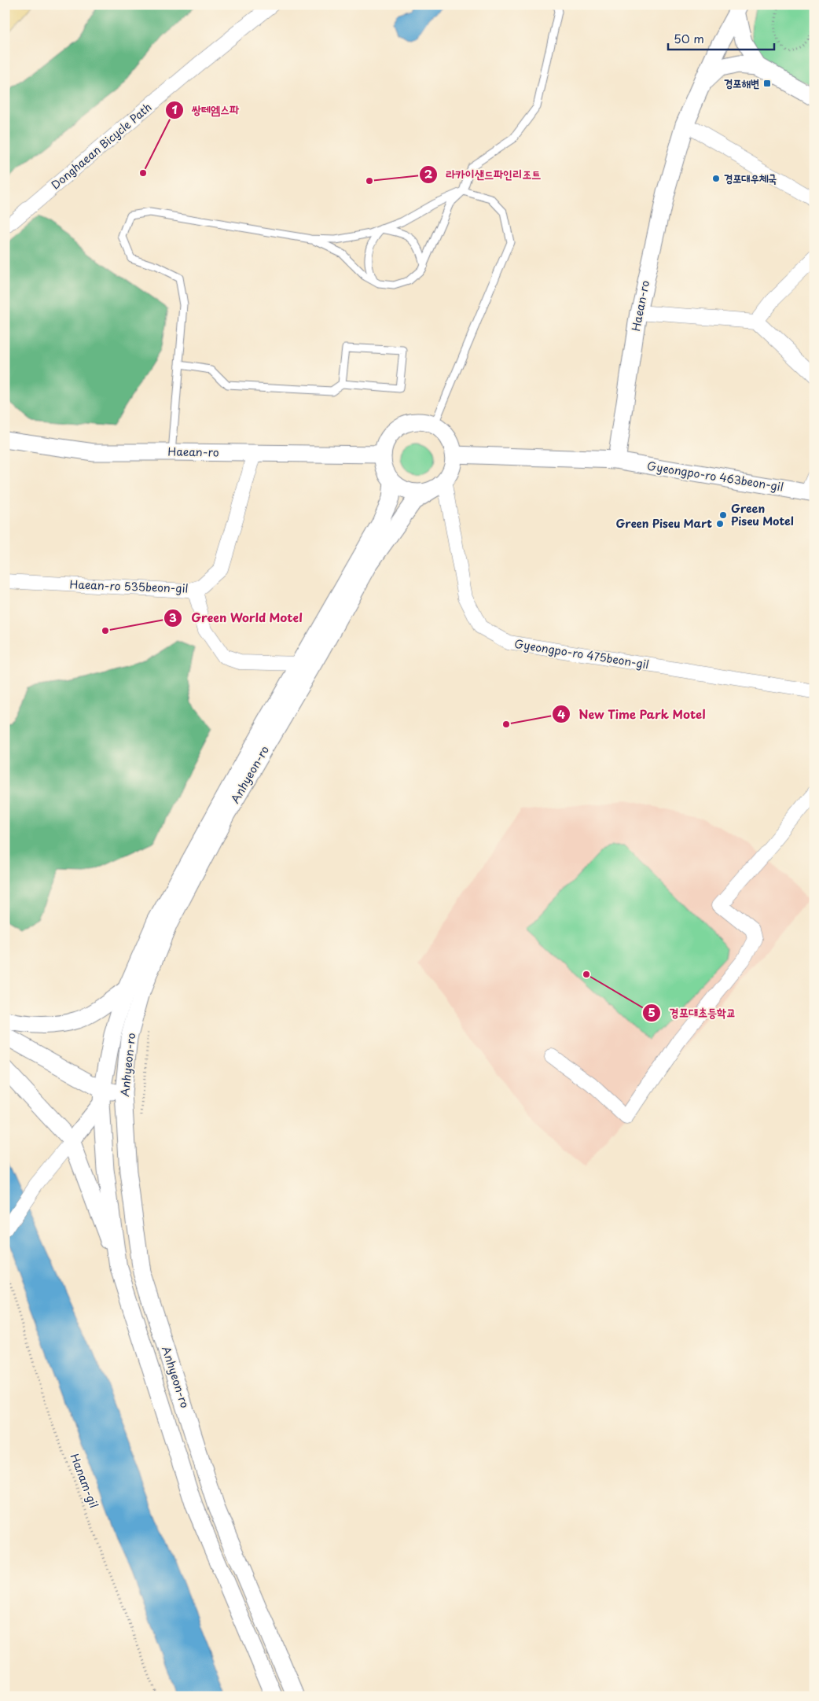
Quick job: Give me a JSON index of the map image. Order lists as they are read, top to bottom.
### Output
{
  "streets": {
    "street": [
      "Donghaean Bicycle Path",
      "Haean-ro",
      "Gyeongpo-ro 463beon-gil",
      "Haean-ro 535beon-gil",
      "Gyeongpo-ro 475beon-gil",
      "Anhyeon-ro"
    ],
    "path": ["Hanam-gil"]
  },
  "crossings": [
    ["Haean-ro", "Gyeongpo-ro 463beon-gil"],
    ["Haean-ro", "Haean-ro 535beon-gil"],
    ["Haean-ro", "Gyeongpo-ro 475beon-gil"],
    ["Haean-ro", "Anhyeon-ro"],
    ["Gyeongpo-ro 475beon-gil", "Anhyeon-ro"]
  ],
  "places": {
    "transit": ["경포해변"],
    "other": [
      "쌍떼엠스파",
      "경포대우체국",
      "라카이샌드파인리조트",
      "Green Piseu Motel",
      "Green Piseu Mart",
      "Green World Motel",
      "New Time Park Motel",
      "경포대초등학교"
    ]
  },
  "scale_bar": "50 m"
}
